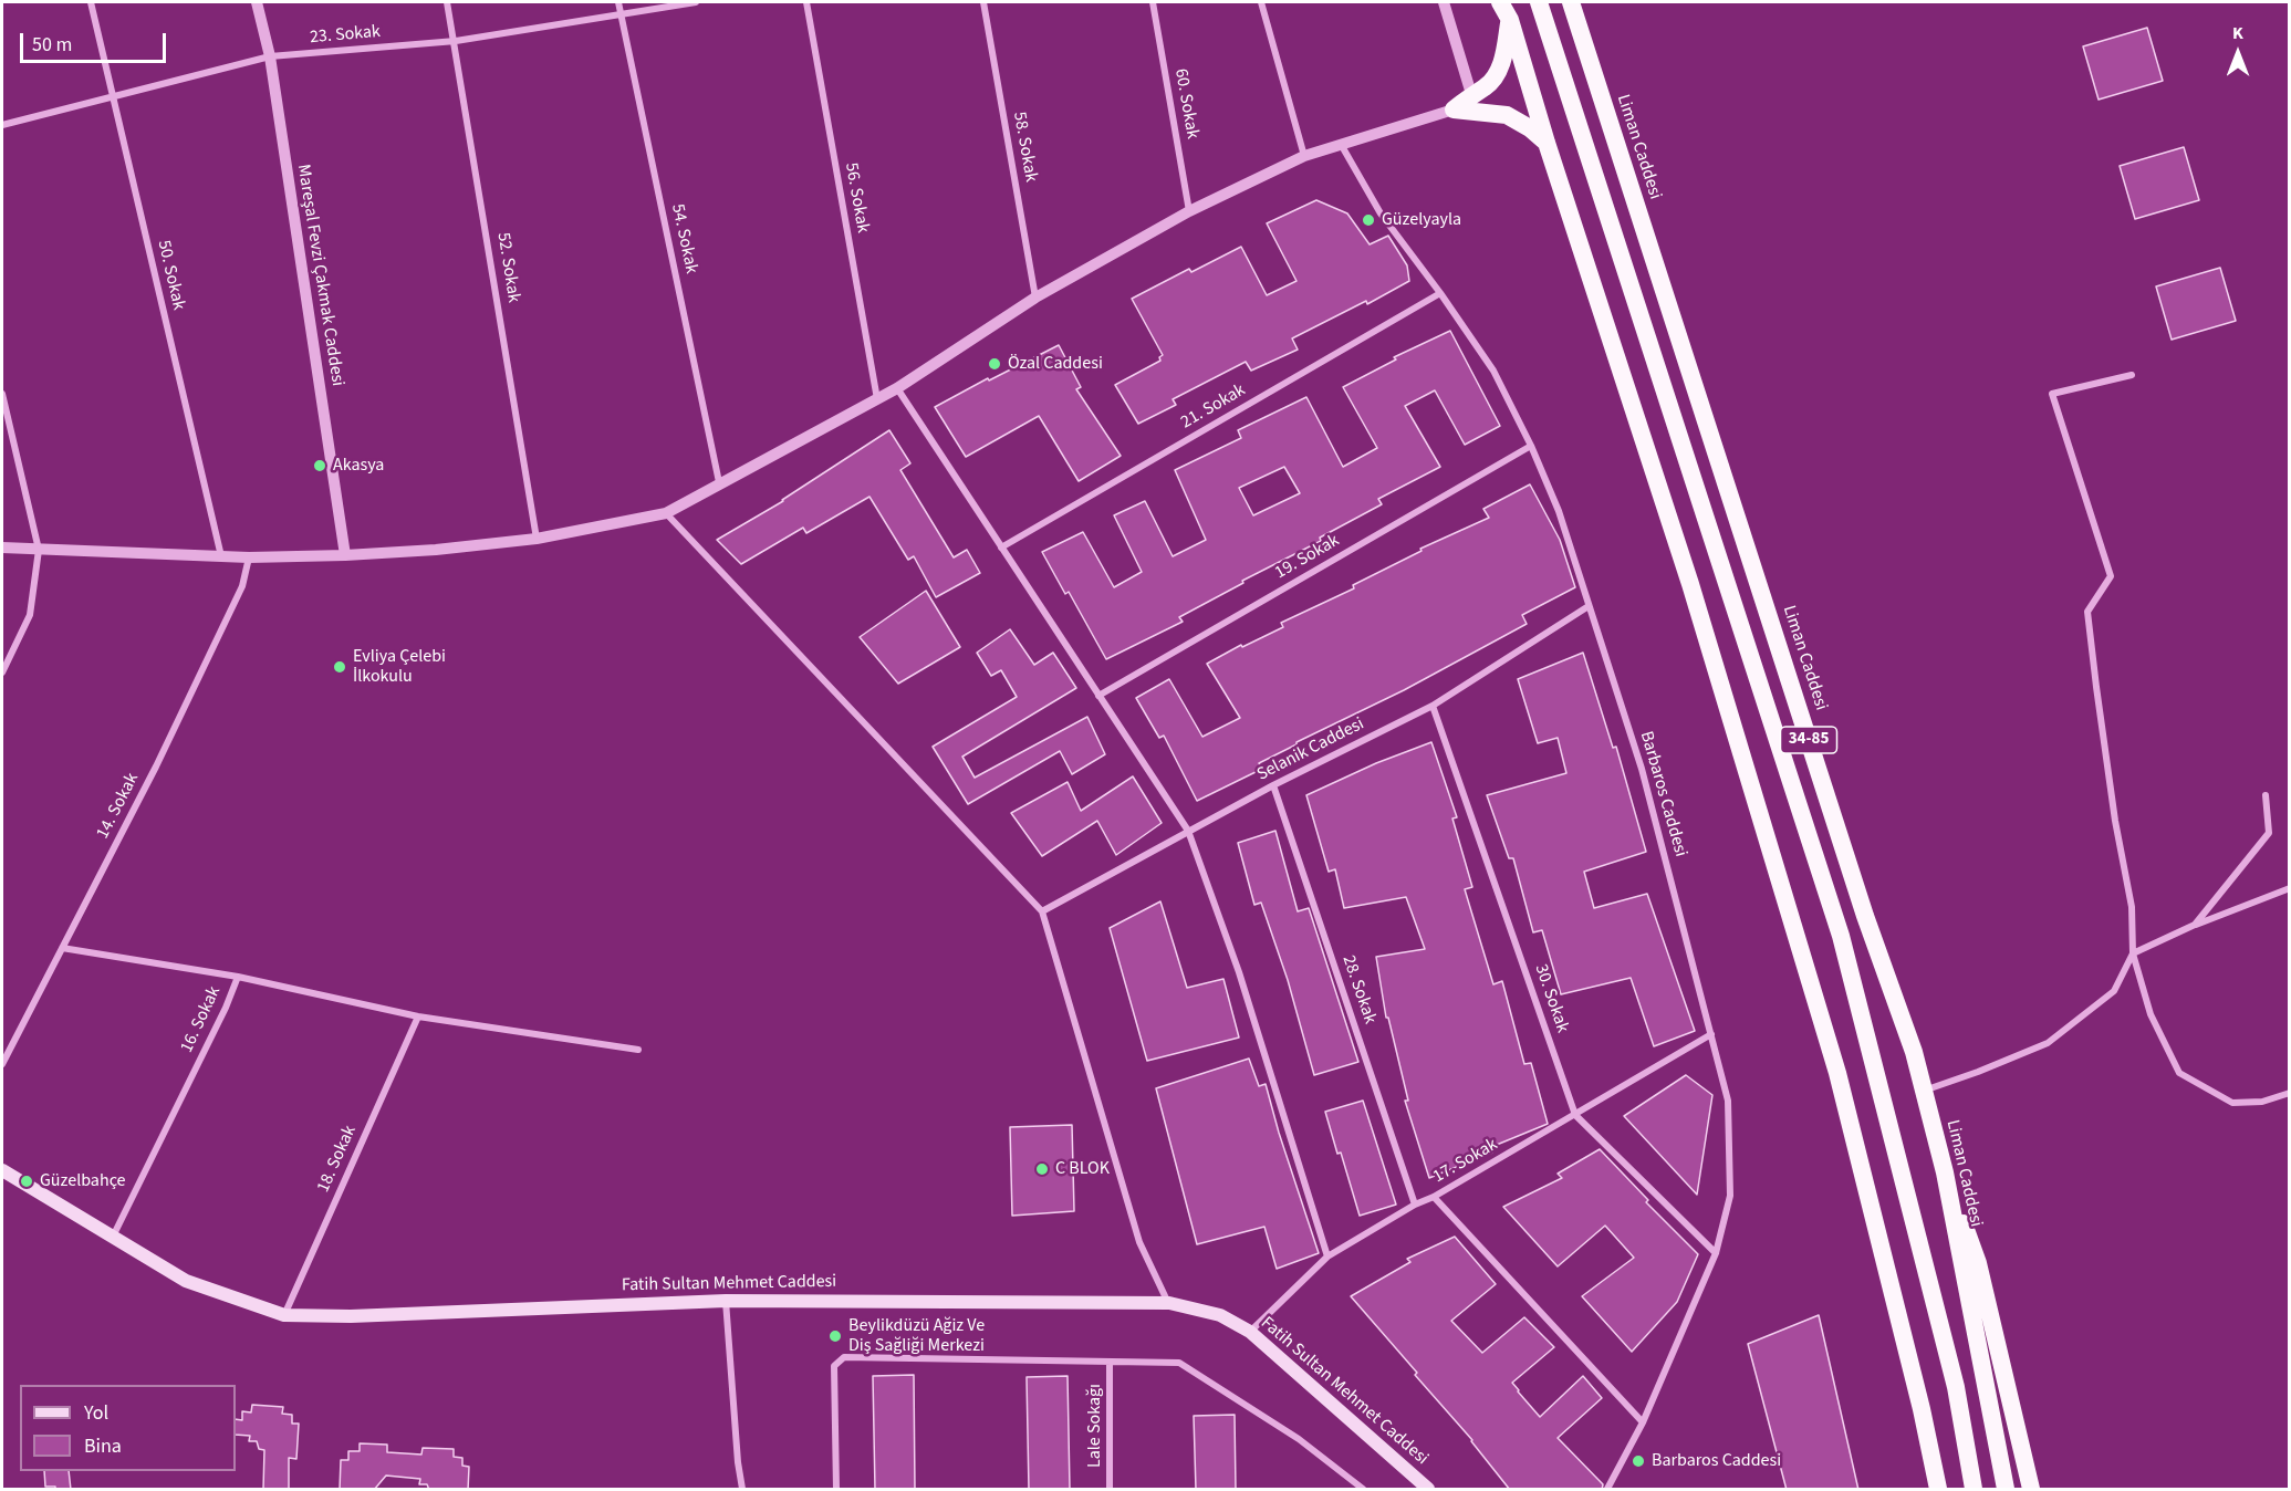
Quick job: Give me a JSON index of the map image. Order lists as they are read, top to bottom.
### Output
{
  "streets": {
    "highway": ["Liman Caddesi", "34-85"],
    "main road": ["Fatih Sultan Mehmet Caddesi"],
    "street": [
      "23. Sokak",
      "60. Sokak",
      "58. Sokak",
      "56. Sokak",
      "54. Sokak",
      "52. Sokak",
      "50. Sokak",
      "Mareşal Fevzi Çakmak Caddesi",
      "21. Sokak",
      "19. Sokak",
      "Selanik Caddesi",
      "Barbaros Caddesi",
      "14. Sokak",
      "28. Sokak",
      "30. Sokak",
      "16. Sokak",
      "18. Sokak",
      "17. Sokak",
      "Lale Sokağı"
    ]
  },
  "crossings": [
    ["23. Sokak", "54. Sokak"],
    ["23. Sokak", "52. Sokak"],
    ["23. Sokak", "50. Sokak"],
    ["23. Sokak", "Mareşal Fevzi Çakmak Caddesi"],
    ["21. Sokak", "Barbaros Caddesi"],
    ["19. Sokak", "Barbaros Caddesi"],
    ["Selanik Caddesi", "Barbaros Caddesi"],
    ["Selanik Caddesi", "28. Sokak"],
    ["Selanik Caddesi", "30. Sokak"],
    ["Barbaros Caddesi", "30. Sokak"],
    ["Barbaros Caddesi", "17. Sokak"],
    ["14. Sokak", "16. Sokak"],
    ["28. Sokak", "17. Sokak"],
    ["30. Sokak", "17. Sokak"],
    ["16. Sokak", "Fatih Sultan Mehmet Caddesi"],
    ["18. Sokak", "Fatih Sultan Mehmet Caddesi"],
    ["17. Sokak", "Fatih Sultan Mehmet Caddesi"]
  ],
  "places": [
    "Güzelyayla",
    "Özal Caddesi",
    "Akasya",
    "Evliya Çelebi İlkokulu",
    "C BLOK",
    "Güzelbahçe",
    "Beylikdüzü Ağiz Ve Diş Sağliği Merkezi",
    "Barbaros Caddesi"
  ],
  "legend": ["Yol", "Bina"],
  "scale_bar": "50 m",
  "north": "top"
}
